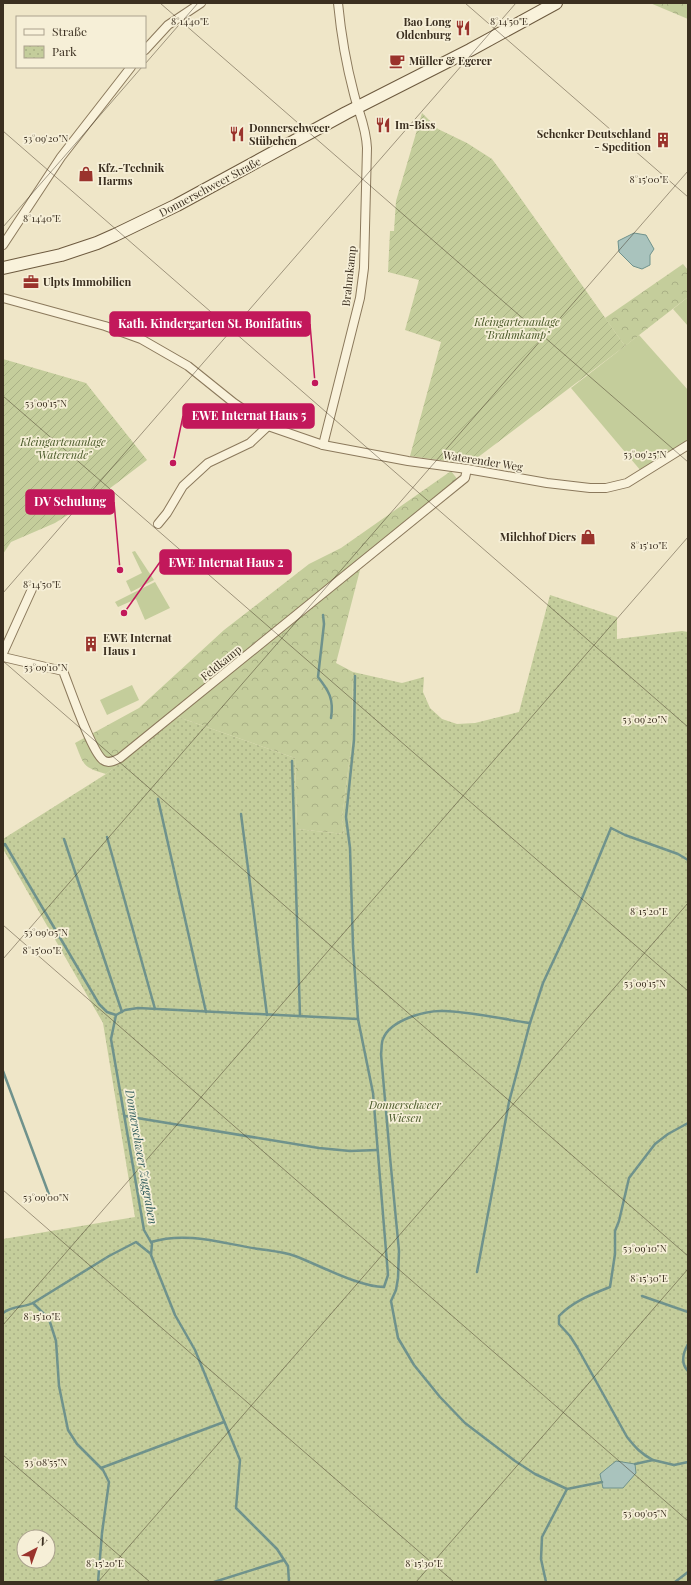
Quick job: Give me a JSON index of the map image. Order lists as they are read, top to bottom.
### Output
{
  "streets": {
    "main road": ["Donnerschweer Straße"],
    "street": ["Brahmkamp", "Waterender Weg", "Feldkamp"]
  },
  "crossings": [
    ["Donnerschweer Straße", "Brahmkamp"],
    ["Brahmkamp", "Waterender Weg"],
    ["Waterender Weg", "Feldkamp"]
  ],
  "water": ["Donnerschweer Zuggraben"],
  "parks": ["Kleingartenanlage \"Brahmkamp\"", "Kleingartenanlage \"Waterende\"", "Donnerschweer Wiesen"],
  "places": {
    "restaurant": ["Bao Long Oldenburg", "Im-Biss", "Donnerschweer Stübchen"],
    "cafe": ["Müller & Egerer"],
    "building": ["Schenker Deutschland - Spedition", "EWE Internat Haus 1"],
    "shop": ["Kfz.-Technik Harms", "Milchhof Diers"],
    "office": ["Ulpts Immobilien"],
    "other": [
      "Kath. Kindergarten St. Bonifatius",
      "EWE Internat Haus 5",
      "DV Schulung",
      "EWE Internat Haus 2"
    ]
  },
  "legend": ["Straße", "Park"],
  "north": "top right",
  "coordinates": [
    "8°14'40\"E",
    "8°14'50\"E",
    "53°09'20\"N",
    "8°15'00\"E",
    "53°09'15\"N",
    "53°09'25\"N",
    "8°15'10\"E",
    "53°09'10\"N",
    "8°15'20\"E",
    "53°09'05\"N",
    "53°09'00\"N",
    "8°15'30\"E",
    "53°08'55\"N"
  ]
}
